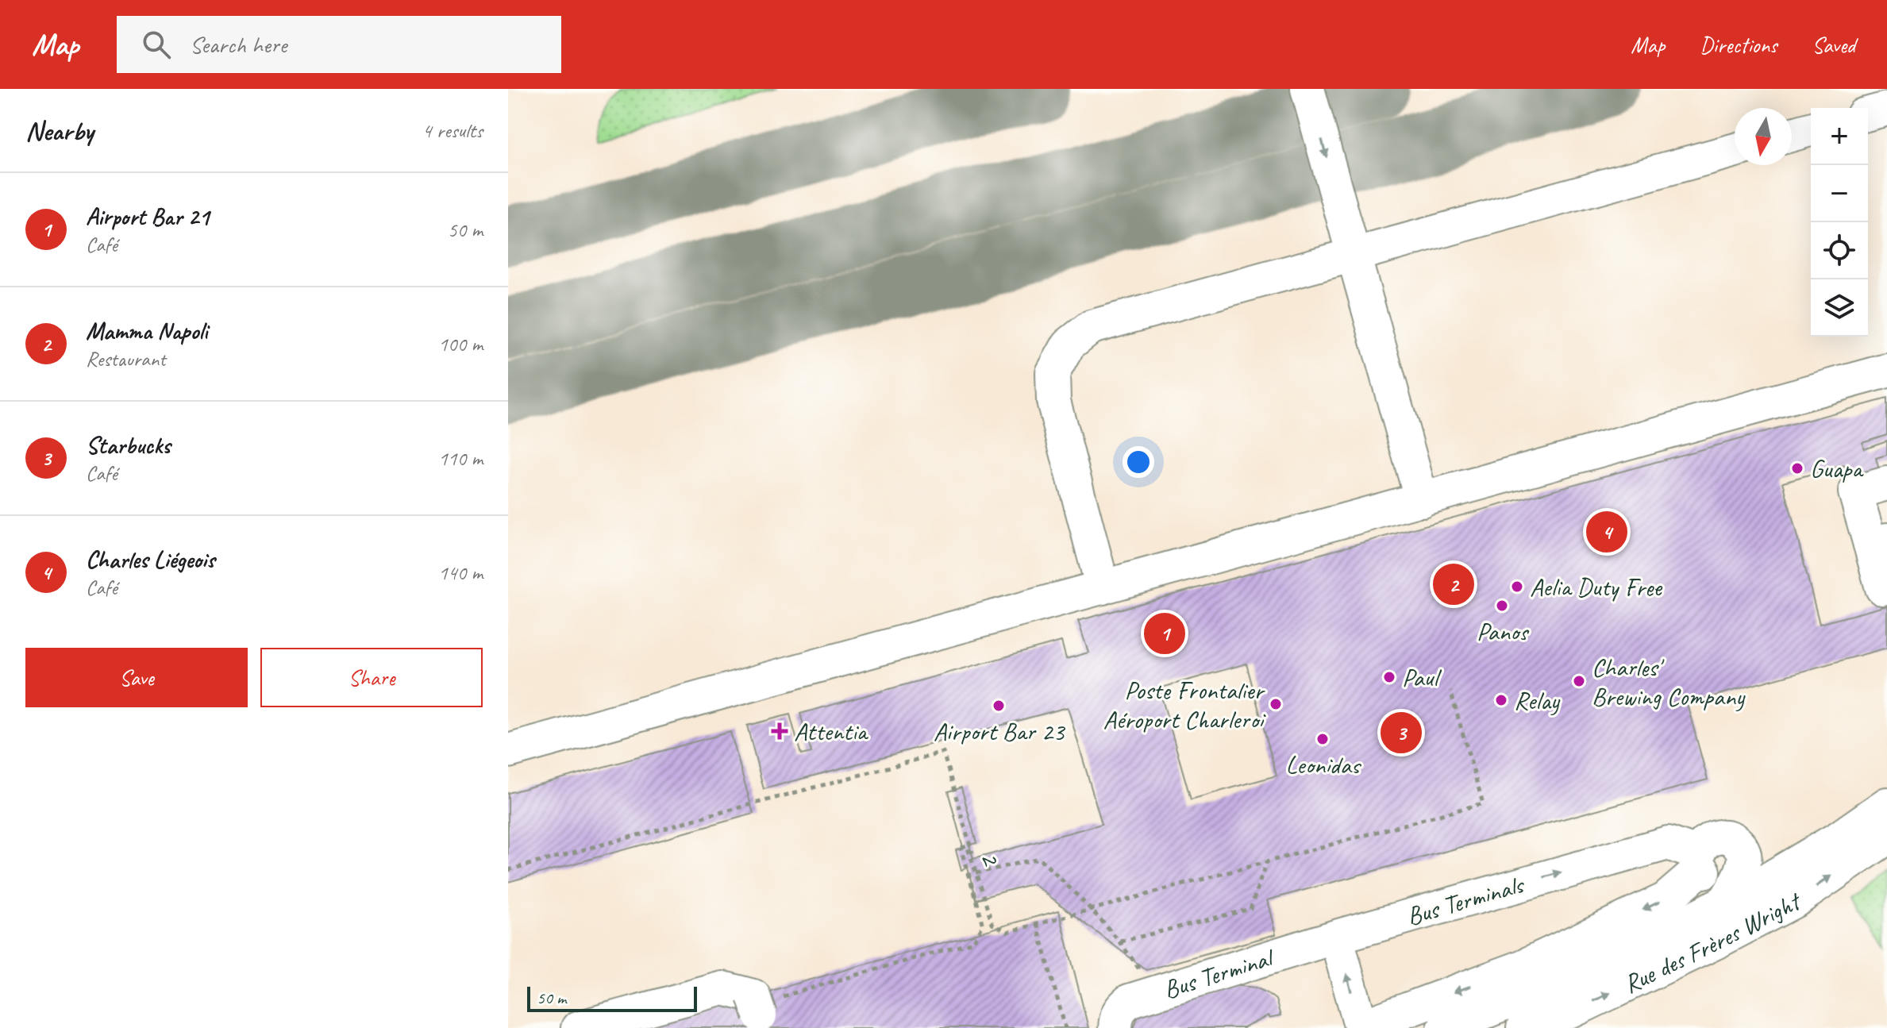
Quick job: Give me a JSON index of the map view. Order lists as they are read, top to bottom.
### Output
{
  "streets": {
    "street": ["Bus Terminals", "Rue des Frères Wright", "Bus Terminal"],
    "path": ["2"]
  },
  "crossings": [
    ["Bus Terminals", "Bus Terminal"]
  ],
  "places": {
    "other": [
      "Guapa",
      "Aelia Duty Free",
      "Panos",
      "Paul",
      "Charles' Brewing Company",
      "Relay",
      "Poste Frontalier Aéroport Charleroi",
      "Airport Bar 23",
      "Leonidas"
    ],
    "health": ["Attentia"]
  },
  "scale_bar": "50 m",
  "north": "bottom",
  "page": {
    "header": "Map",
    "search": "Search here",
    "nav": ["Map", "Directions", "Saved"],
    "heading": ["Nearby", "4 results"],
    "map_buttons": ["+", "−"],
    "list": [
      {
        "mark": "1",
        "name": "Airport Bar 21",
        "note": "Café",
        "value": "50 m"
      },
      {
        "mark": "2",
        "name": "Mamma Napoli",
        "note": "Restaurant",
        "value": "100 m"
      },
      {
        "mark": "3",
        "name": "Starbucks",
        "note": "Café",
        "value": "110 m"
      },
      {
        "mark": "4",
        "name": "Charles Liégeois",
        "note": "Café",
        "value": "140 m"
      }
    ],
    "pins": [
      "4",
      "2",
      "1",
      "3"
    ],
    "buttons": ["Save", "Share"],
    "scale": "50 m"
  }
}
